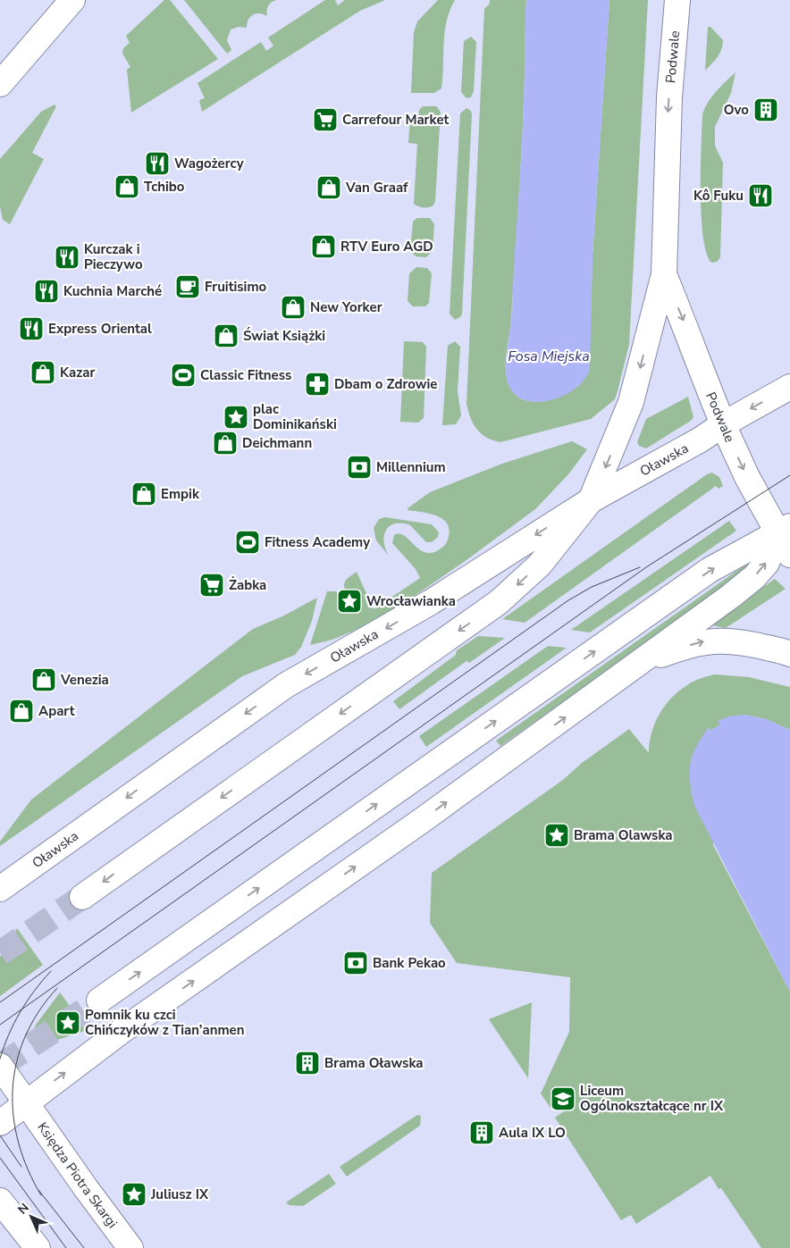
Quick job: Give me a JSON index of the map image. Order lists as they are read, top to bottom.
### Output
{
  "streets": {
    "street": ["Podwale", "Oławska", "Księdza Piotra Skargi"]
  },
  "crossings": [
    ["Podwale", "Oławska"]
  ],
  "one_way": ["Podwale"],
  "water": ["Fosa Miejska"],
  "places": {
    "building": ["Ovo", "Brama Oławska", "Aula IX LO"],
    "supermarket": ["Carrefour Market", "Żabka"],
    "restaurant": [
      "Wagożercy",
      "Kô Fuku",
      "Kurczak i Pieczywo",
      "Kuchnia Marché",
      "Express Oriental"
    ],
    "shop": [
      "Tchibo",
      "Van Graaf",
      "RTV Euro AGD",
      "New Yorker",
      "Świat Książki",
      "Kazar",
      "Deichmann",
      "Empik",
      "Venezia",
      "Apart"
    ],
    "cafe": ["Fruitisimo"],
    "sports": ["Classic Fitness", "Fitness Academy"],
    "pharmacy": ["Dbam o Zdrowie"],
    "place": [
      "plac Dominikański",
      "Wrocławianka",
      "Brama Olawska",
      "Pomnik ku czci Chińczyków z Tian’anmen",
      "Juliusz IX"
    ],
    "bank": ["Millennium", "Bank Pekao"],
    "school or university": ["Liceum Ogólnokształcące nr IX"]
  },
  "north": "top left"
}
